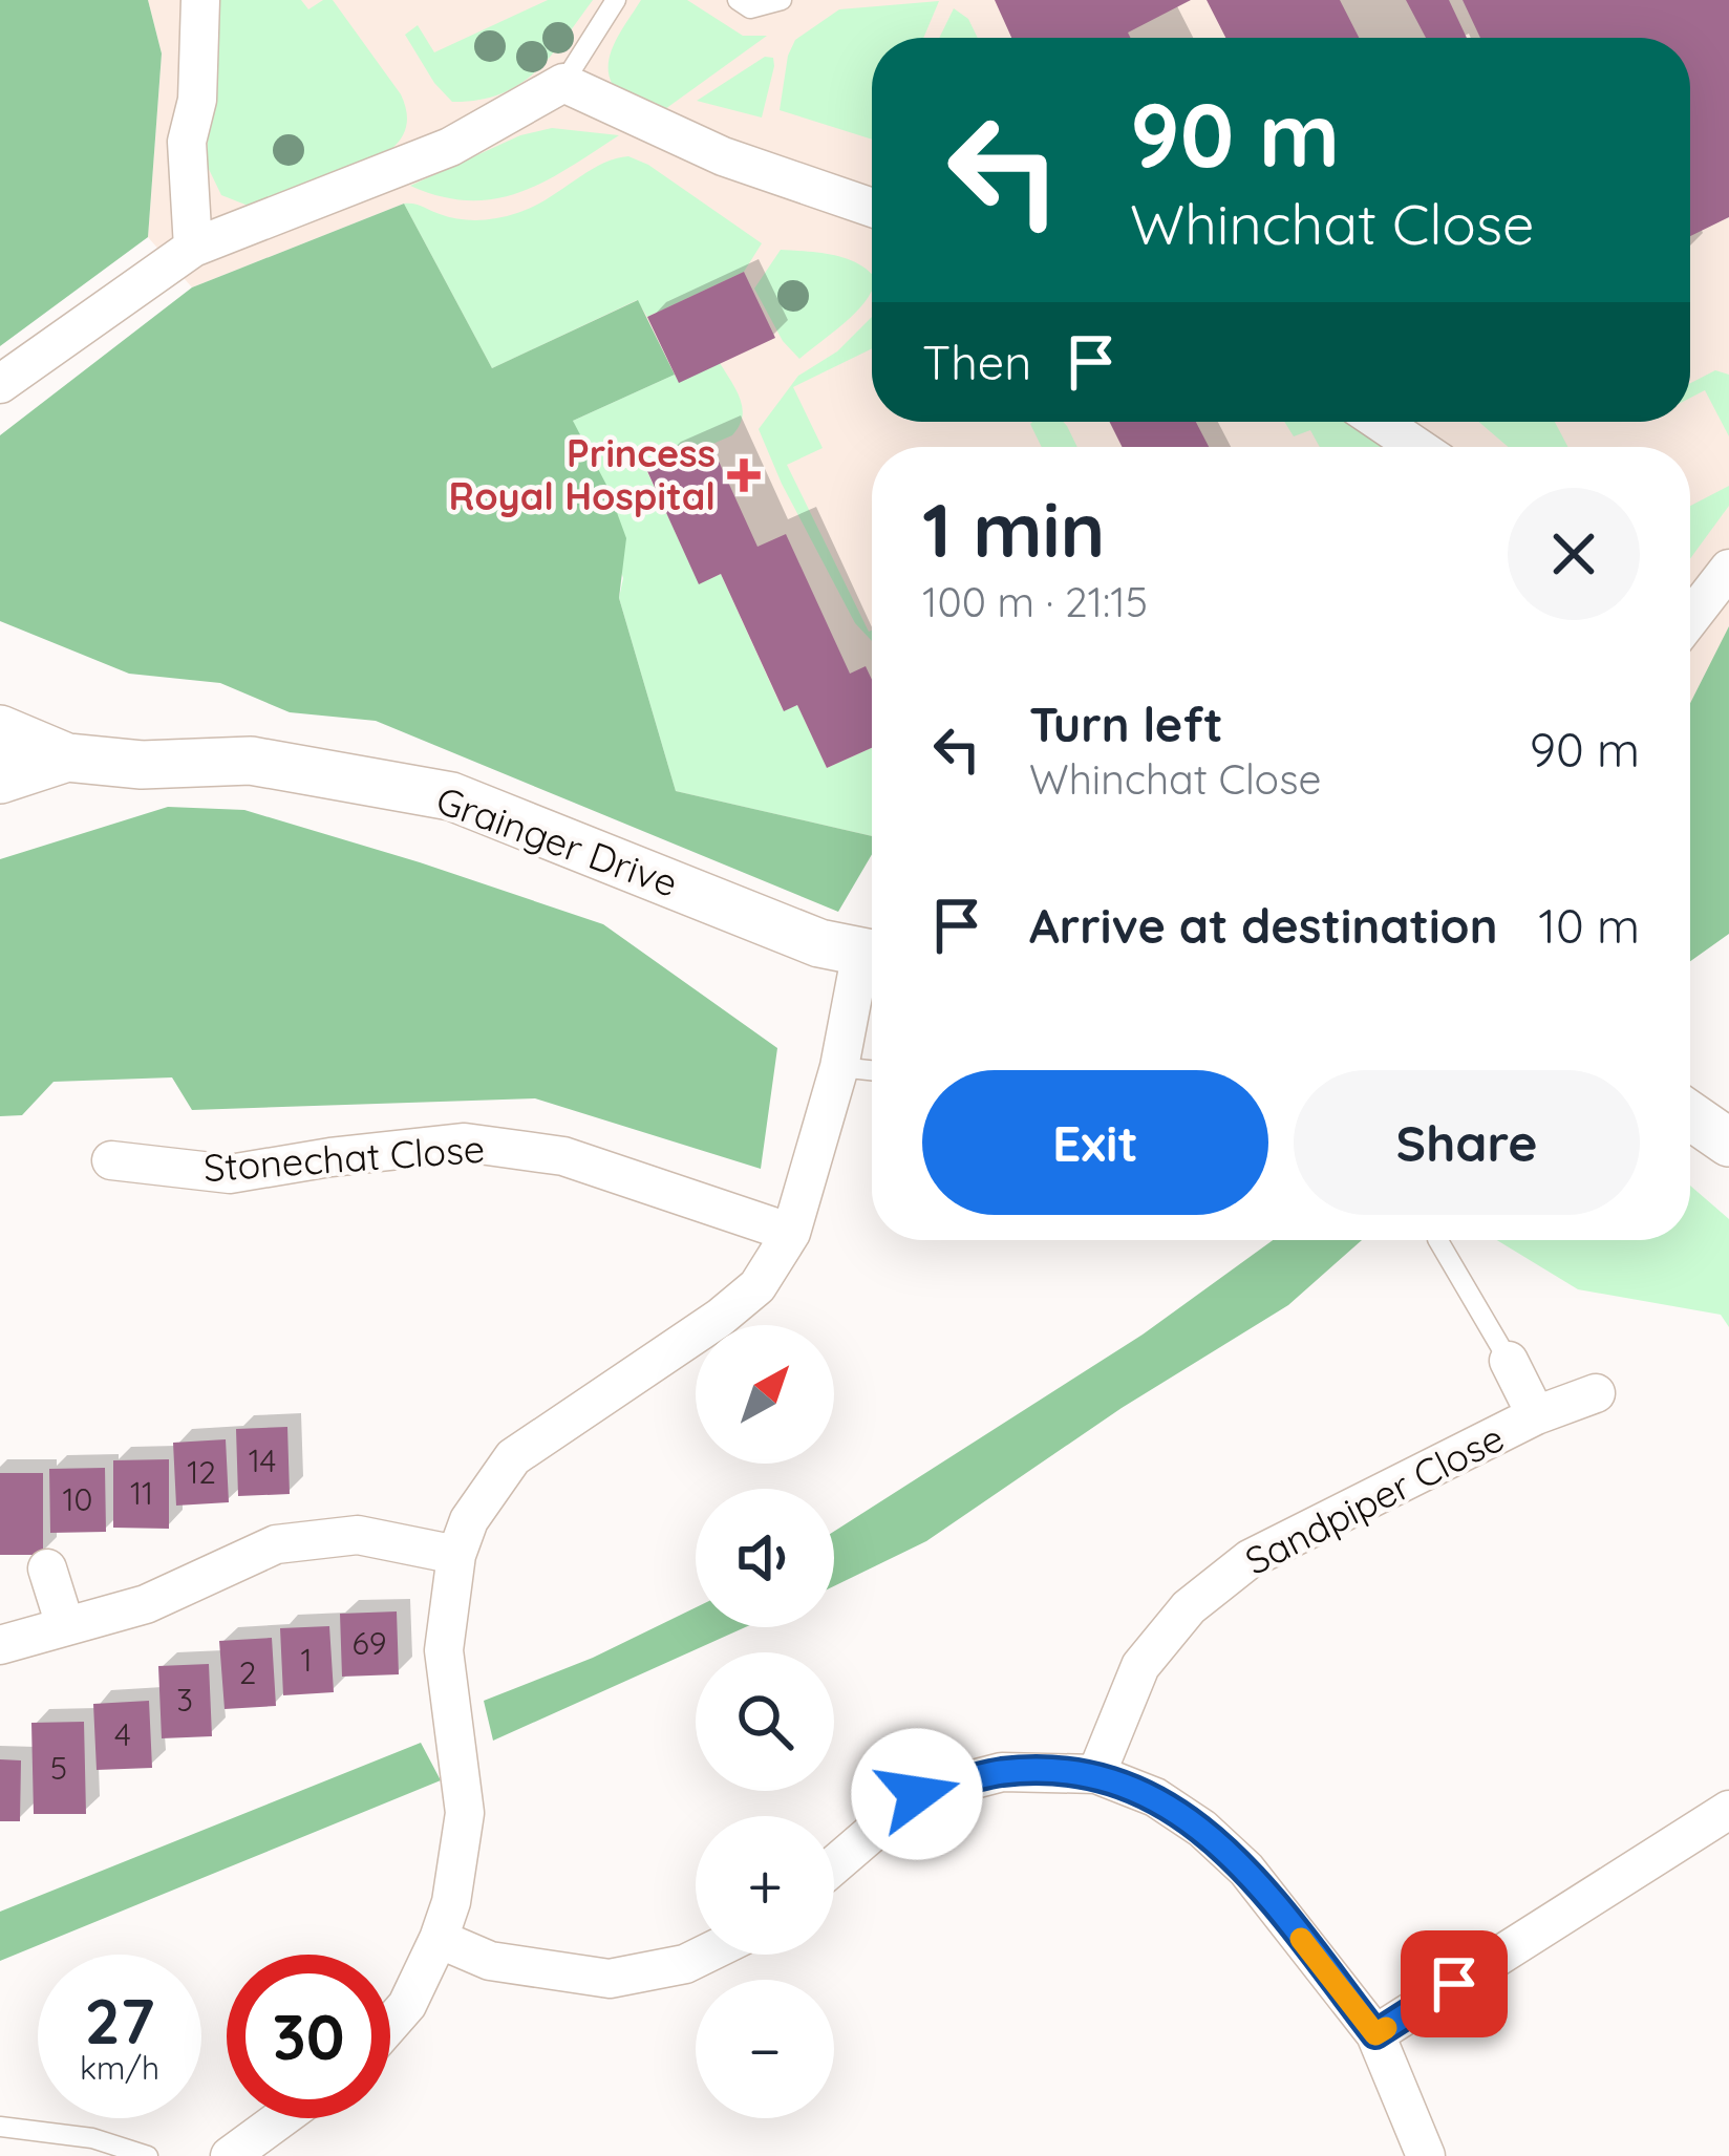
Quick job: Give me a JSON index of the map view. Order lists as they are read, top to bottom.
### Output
{
  "streets": {
    "street": ["Grainger Drive", "Stonechat Close", "Sandpiper Close"]
  },
  "places": {
    "health": ["Princess Royal Hospital"]
  },
  "house_numbers": [
    "14",
    "12",
    "11",
    "10",
    "69",
    "1",
    "2",
    "3",
    "4",
    "5"
  ],
  "north": "top right",
  "page": {
    "turn": ["90 m", "Whinchat Close"],
    "then": "Then",
    "heading": ["1 min", "100 m · 21:15"],
    "list": [
      {
        "name": "Turn left",
        "note": "Whinchat Close",
        "value": "90 m"
      },
      {
        "name": "Arrive at destination",
        "value": "10 m"
      }
    ],
    "buttons": ["Exit", "Share"],
    "map_buttons": ["+", "−"],
    "speed": "27 km/h",
    "limit": "30"
  }
}
